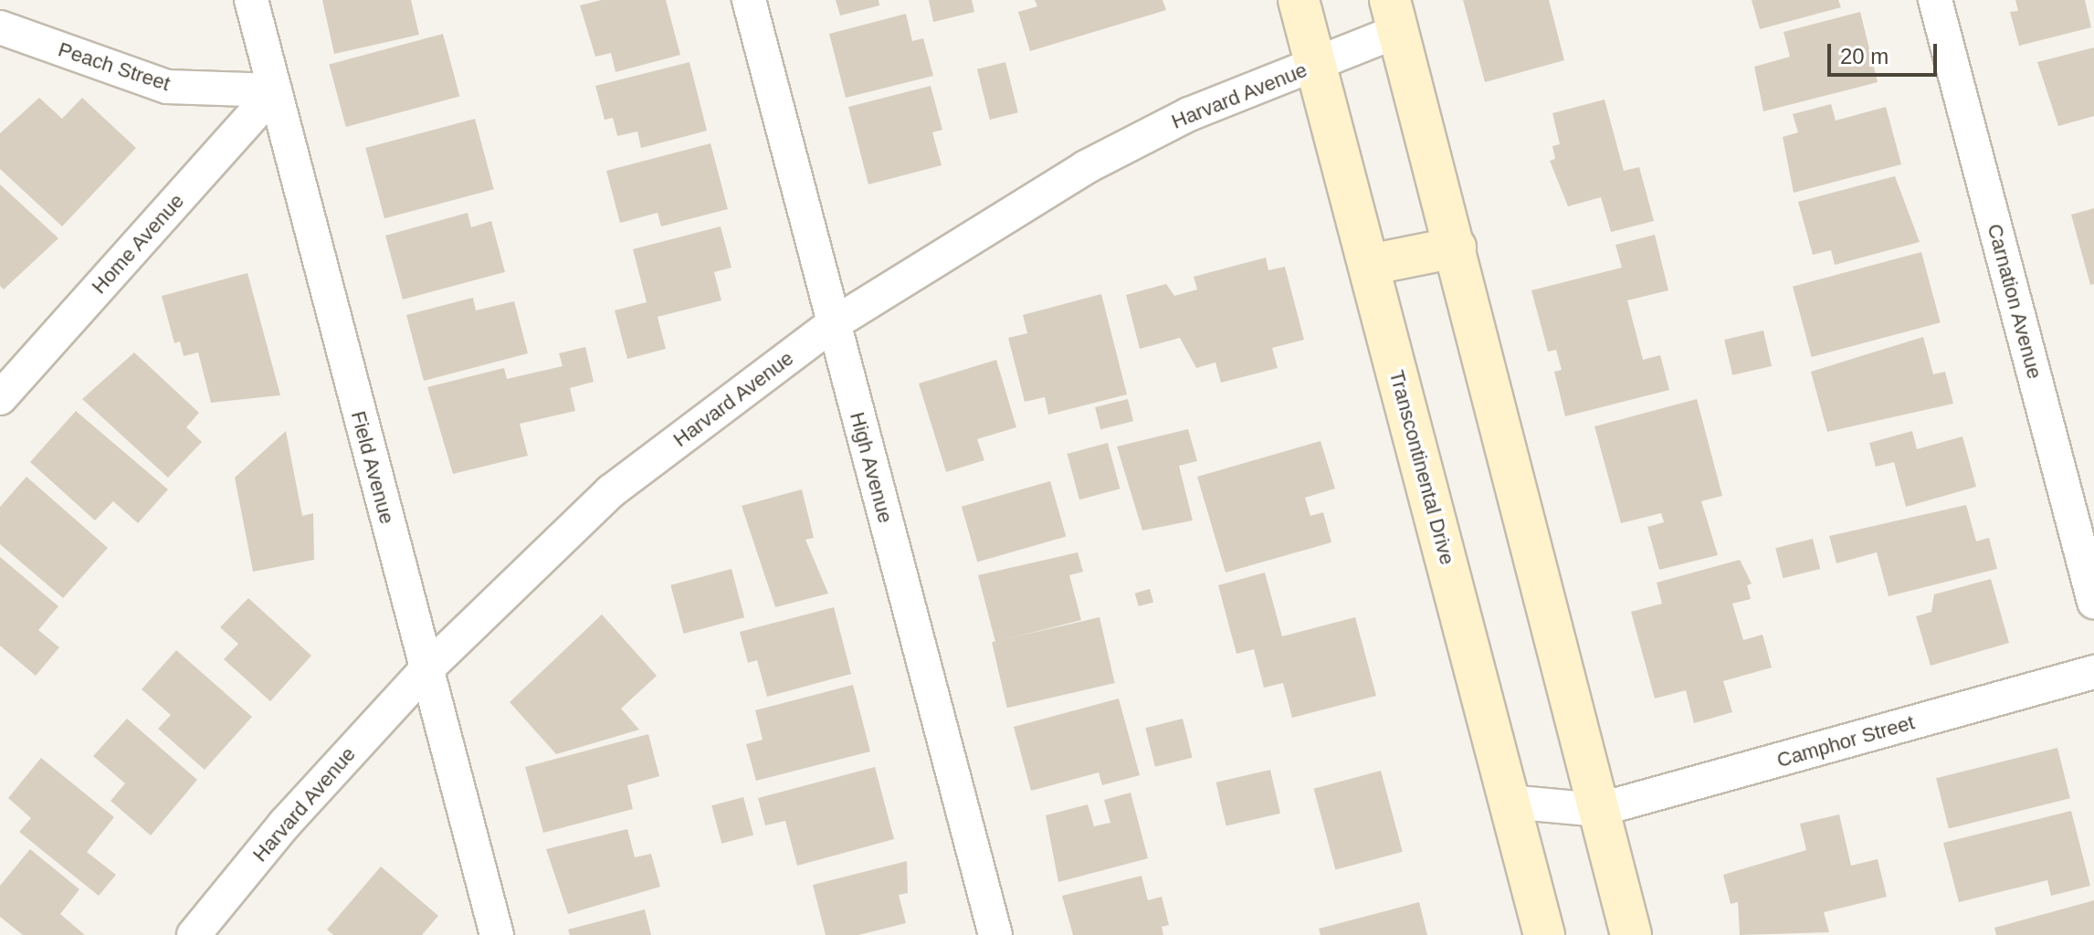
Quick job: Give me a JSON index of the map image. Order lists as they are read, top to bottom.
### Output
{
  "streets": {
    "street": [
      "Peach Street",
      "Harvard Avenue",
      "Home Avenue",
      "Carnation Avenue",
      "Field Avenue",
      "High Avenue",
      "Transcontinental Drive",
      "Camphor Street"
    ]
  },
  "crossings": [
    ["Peach Street", "Home Avenue"],
    ["Peach Street", "Field Avenue"],
    ["Harvard Avenue", "Field Avenue"],
    ["Harvard Avenue", "High Avenue"],
    ["Harvard Avenue", "Transcontinental Drive"],
    ["Home Avenue", "Field Avenue"]
  ],
  "scale_bar": "20 m"
}
